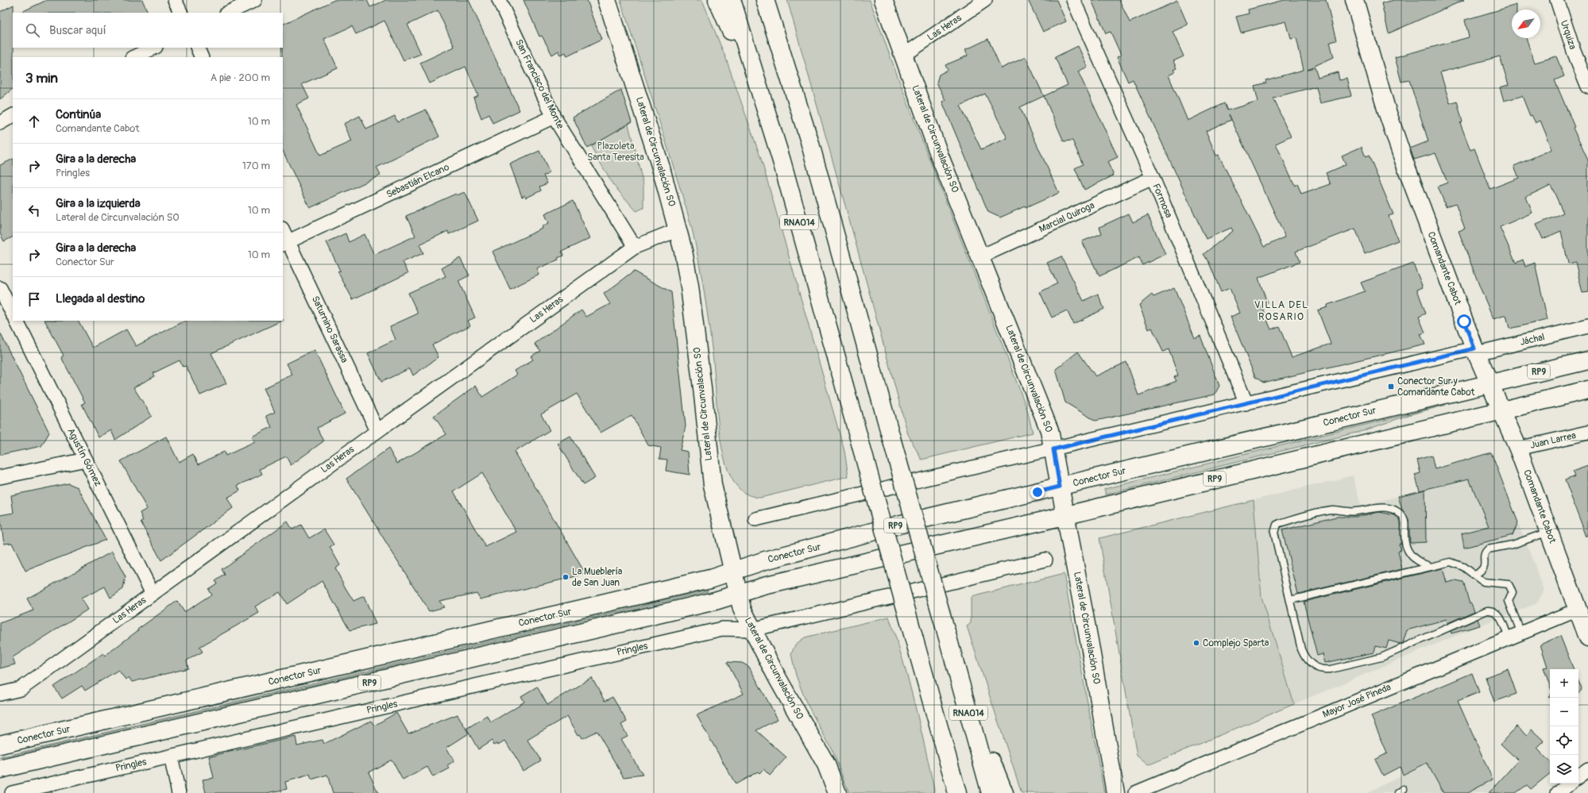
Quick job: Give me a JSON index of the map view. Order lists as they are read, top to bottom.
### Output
{
  "streets": {
    "main road": [
      "Lateral de Circunvalación SO",
      "RNA014",
      "Comandante Cabot",
      "RP9",
      "Conector Sur"
    ],
    "street": [
      "Las Heras",
      "Urquiza",
      "San Francisco del Monte",
      "Sebastián Elcano",
      "Formosa",
      "Marcial Quiroga",
      "Saturnino Sarassa",
      "Jáchal",
      "Juan Larrea",
      "Agustín Gómez",
      "Pringles",
      "Mayor José Pineda"
    ]
  },
  "crossings": [
    ["Las Heras", "San Francisco del Monte"],
    ["Las Heras", "Lateral de Circunvalación SO"],
    ["Las Heras", "Saturnino Sarassa"],
    ["Las Heras", "Agustín Gómez"],
    ["San Francisco del Monte", "Sebastián Elcano"],
    ["Lateral de Circunvalación SO", "Marcial Quiroga"],
    ["Lateral de Circunvalación SO", "RP9"],
    ["Lateral de Circunvalación SO", "Conector Sur"],
    ["Lateral de Circunvalación SO", "Pringles"],
    ["Sebastián Elcano", "Saturnino Sarassa"],
    ["Formosa", "Marcial Quiroga"],
    ["Comandante Cabot", "Jáchal"],
    ["Comandante Cabot", "RP9"],
    ["Comandante Cabot", "Conector Sur"],
    ["Comandante Cabot", "Juan Larrea"],
    ["Comandante Cabot", "Mayor José Pineda"]
  ],
  "districts": ["VILLA DEL ROSARIO"],
  "parks": ["Plazoleta Santa Teresita"],
  "places": {
    "transit": ["Conector Sur y Comandante Cabot"],
    "other": ["La Mueblería de San Juan", "Complejo Sparta"]
  },
  "north": "bottom left",
  "page": {
    "search": "Buscar aquí",
    "heading": ["3 min", "A pie · 200 m"],
    "list": [
      ["Continúa", "Comandante Cabot", "10 m"],
      ["Gira a la derecha", "Pringles", "170 m"],
      ["Gira a la izquierda", "Lateral de Circunvalación SO", "10 m"],
      ["Gira a la derecha", "Conector Sur", "10 m"],
      "Llegada al destino"
    ],
    "map_buttons": ["+", "−"]
  }
}
